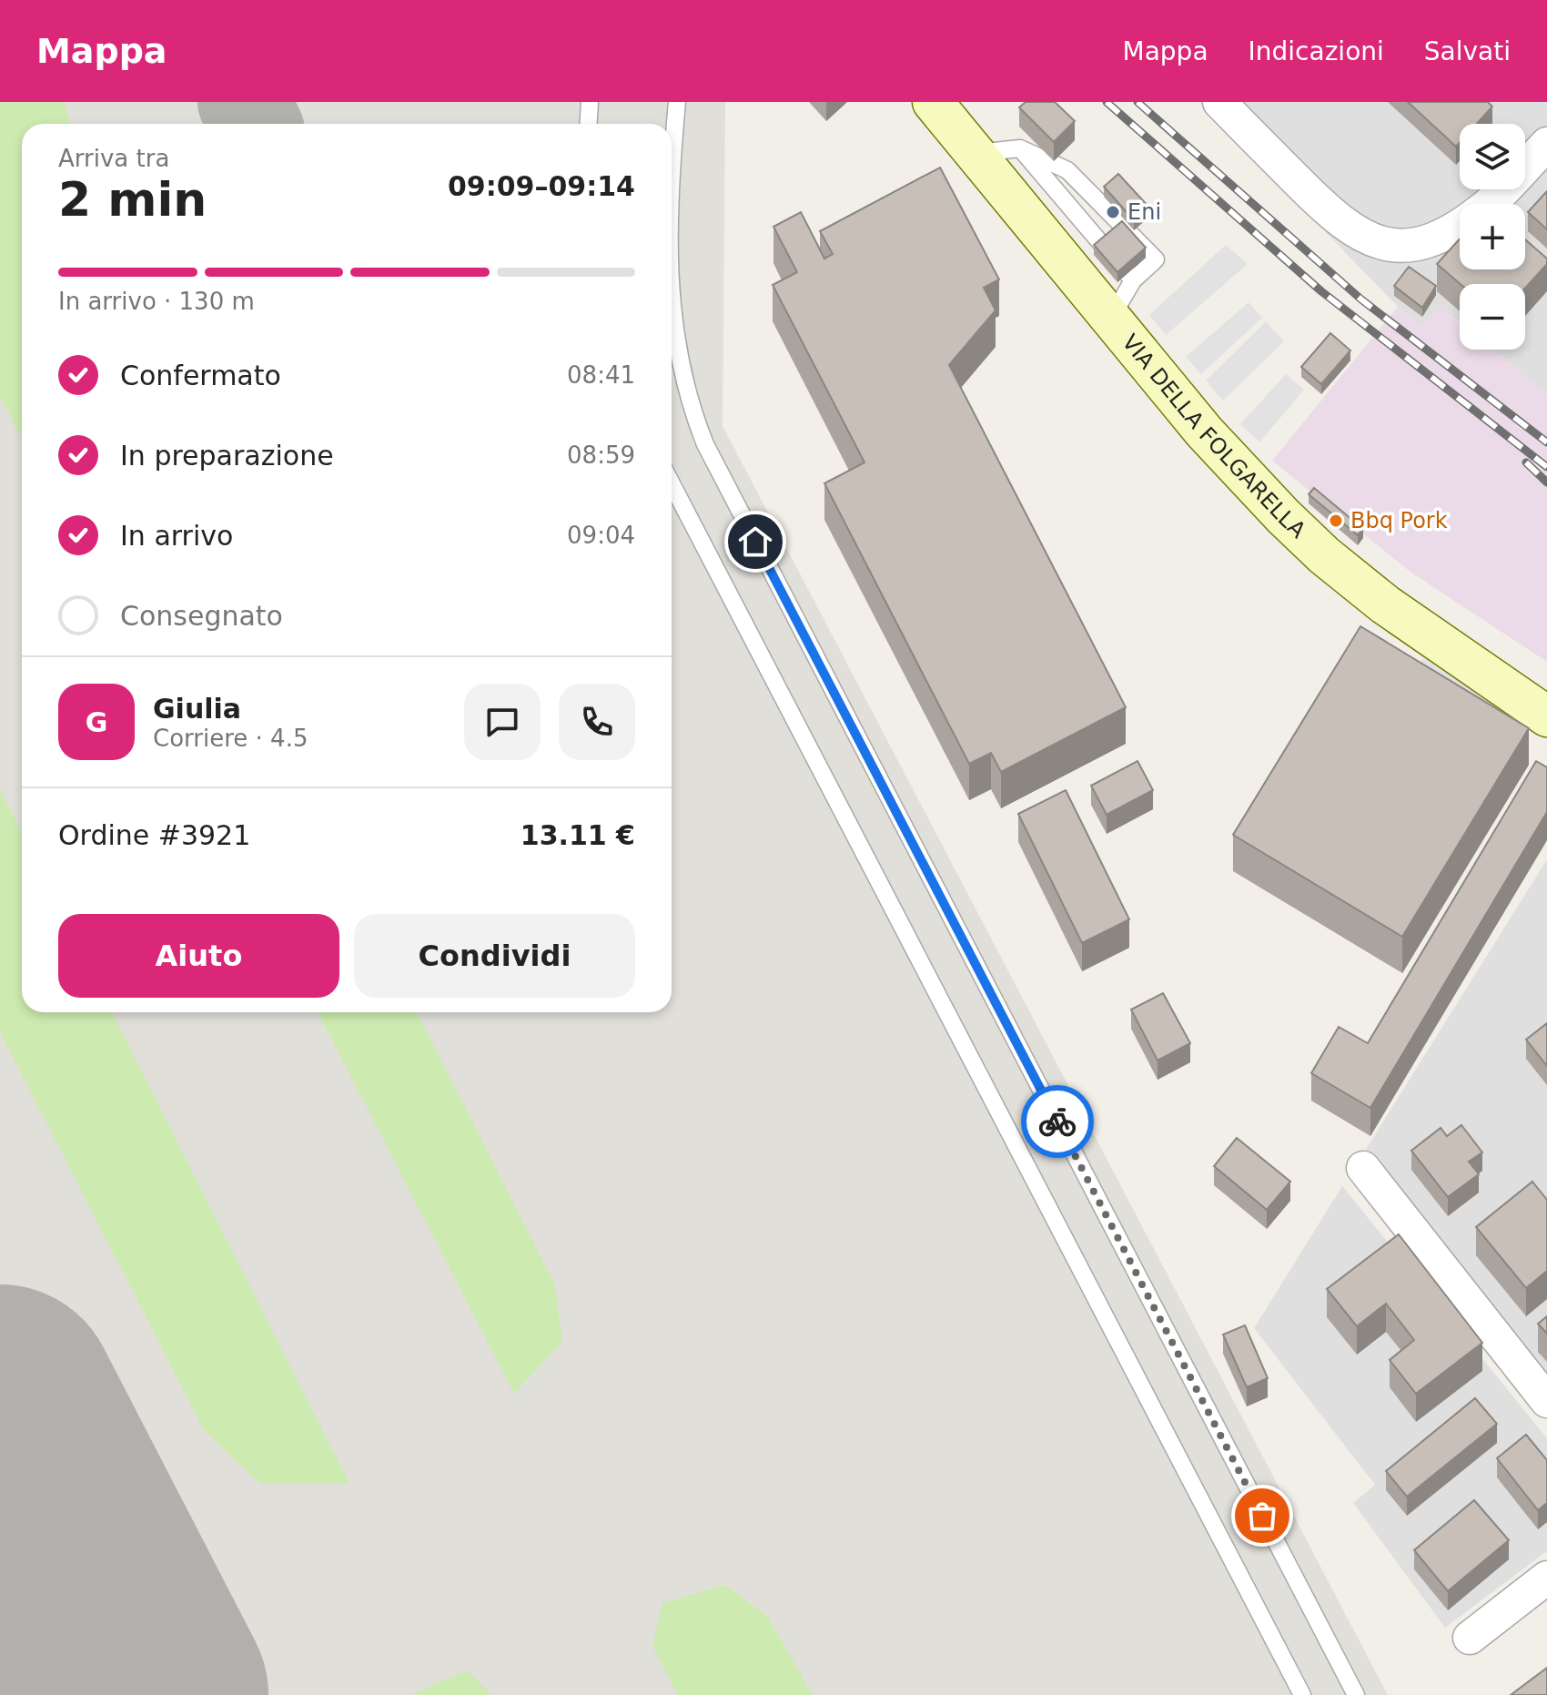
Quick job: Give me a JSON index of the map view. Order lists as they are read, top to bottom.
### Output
{
  "streets": {
    "street": ["VIA DELLA FOLGARELLA"]
  },
  "places": ["Eni", "Bbq Pork"],
  "page": {
    "header": "Mappa",
    "nav": ["Mappa", "Indicazioni", "Salvati"],
    "map_buttons": ["+", "−"],
    "heading": ["2 min", "Arriva tra", "09:09–09:14"],
    "panel": [
      "Giulia",
      "Corriere · 4.5",
      "Ordine #3921",
      "13.11 €"
    ],
    "bar": "In arrivo · 130 m",
    "list": [
      ["Confermato", "08:41"],
      ["In preparazione", "08:59"],
      ["In arrivo", "09:04"],
      "Consegnato"
    ],
    "round": "G",
    "buttons": ["Aiuto", "Condividi"]
  }
}
